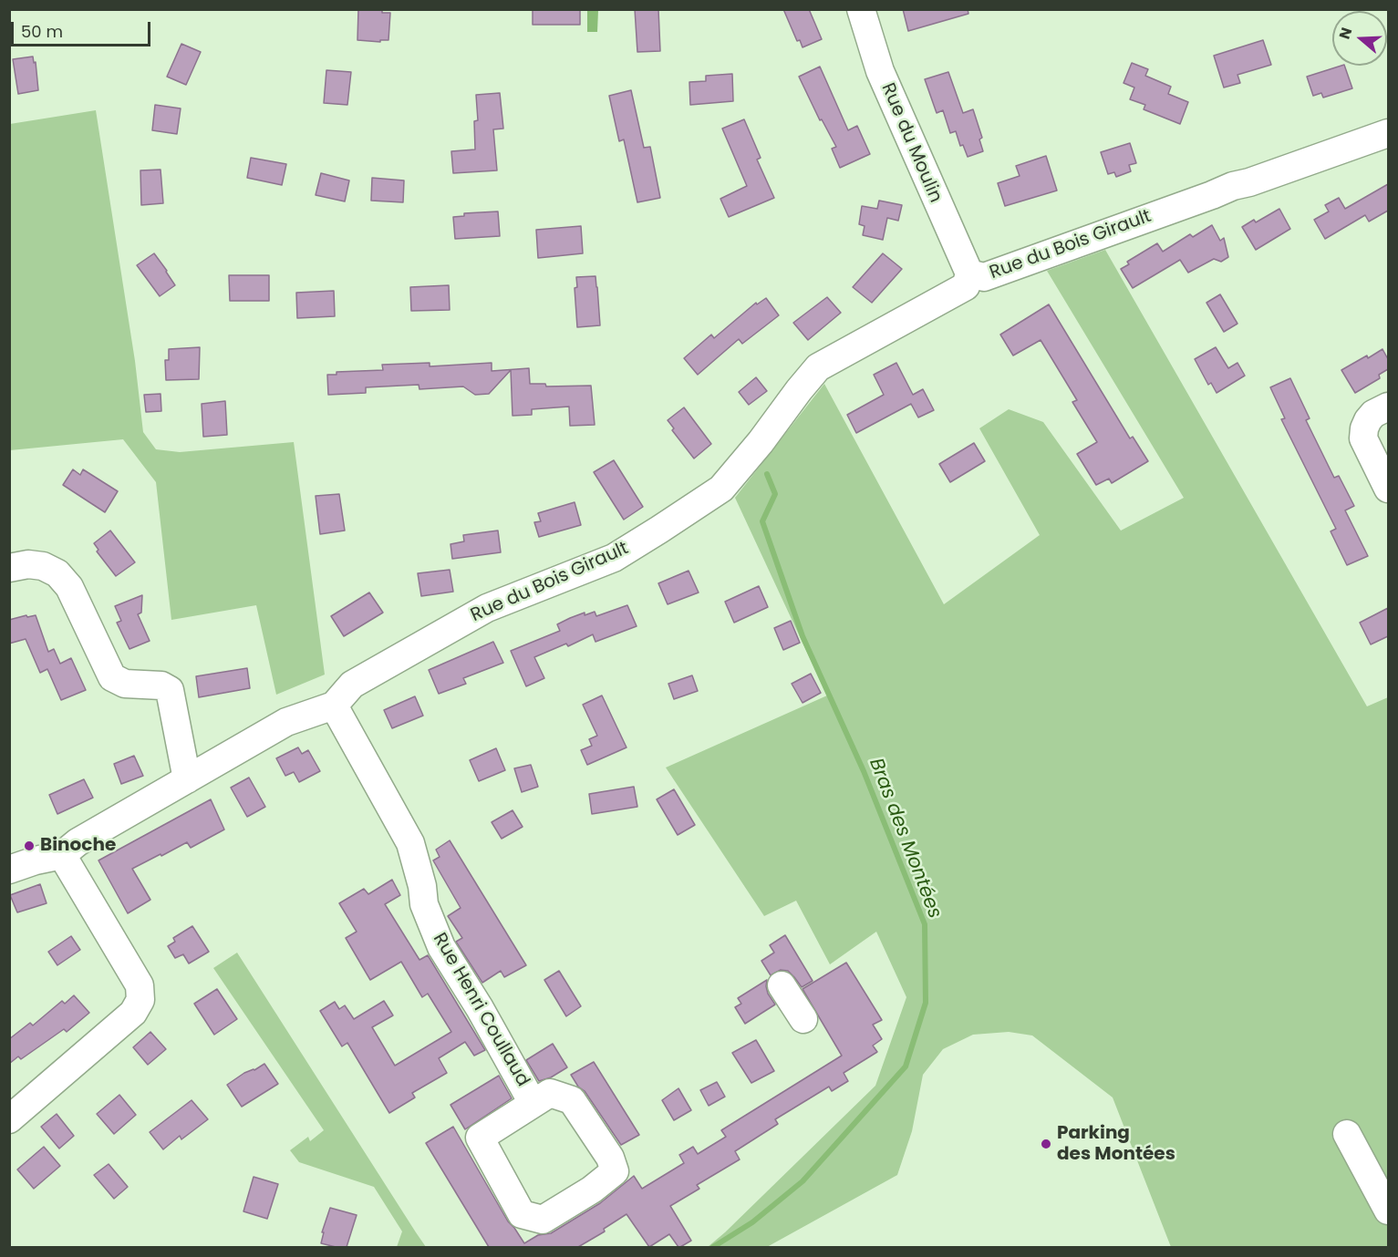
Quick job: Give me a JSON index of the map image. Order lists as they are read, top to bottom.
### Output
{
  "streets": {
    "street": ["Rue du Moulin", "Rue du Bois Girault", "Rue Henri Coullaud"]
  },
  "crossings": [
    ["Rue du Moulin", "Rue du Bois Girault"],
    ["Rue du Bois Girault", "Rue Henri Coullaud"]
  ],
  "water": ["Bras des Montées"],
  "places": ["Binoche", "Parking des Montées"],
  "scale_bar": "50 m",
  "north": "left"
}
